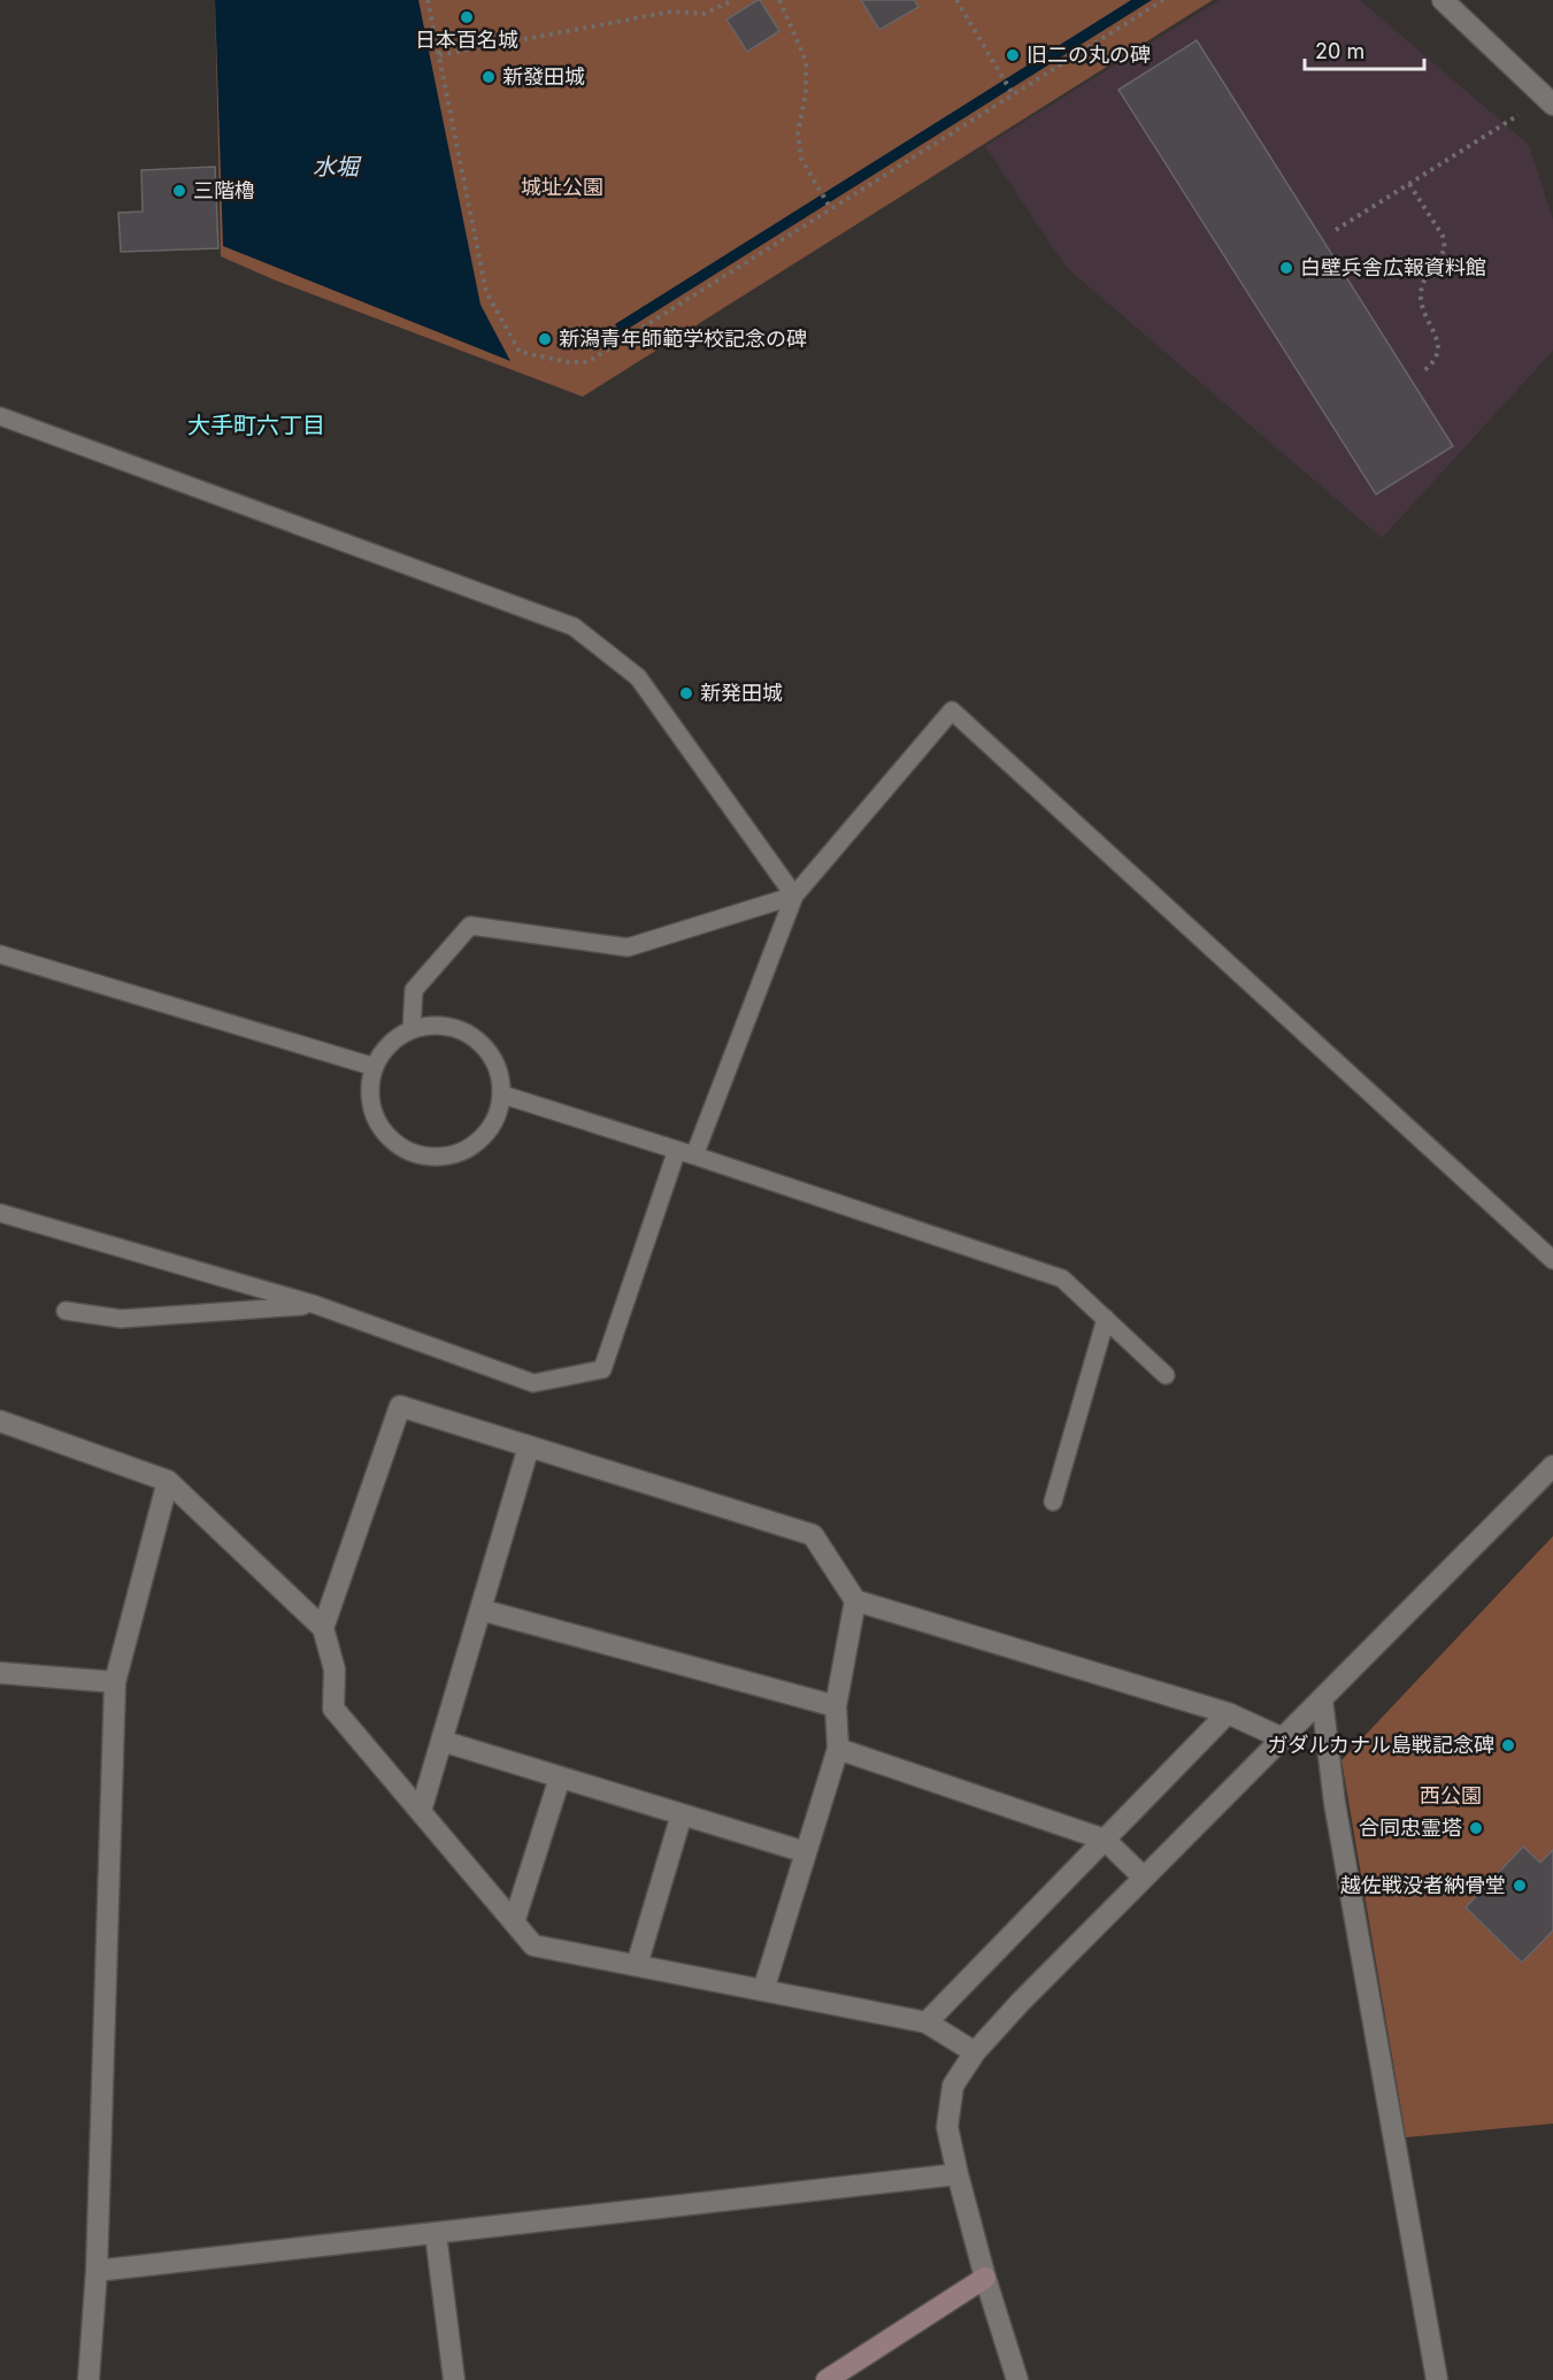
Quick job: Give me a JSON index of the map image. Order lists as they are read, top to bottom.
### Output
{
  "districts": ["大手町六丁目"],
  "water": ["水堀"],
  "parks": ["城址公園", "西公園"],
  "places": [
    "日本百名城",
    "旧二の丸の碑",
    "新發田城",
    "三階櫓",
    "白壁兵舎広報資料館",
    "新潟青年師範学校記念の碑",
    "新発田城",
    "ガダルカナル島戦記念碑",
    "合同忠霊塔",
    "越佐戦没者納骨堂"
  ],
  "scale_bar": "20 m"
}
